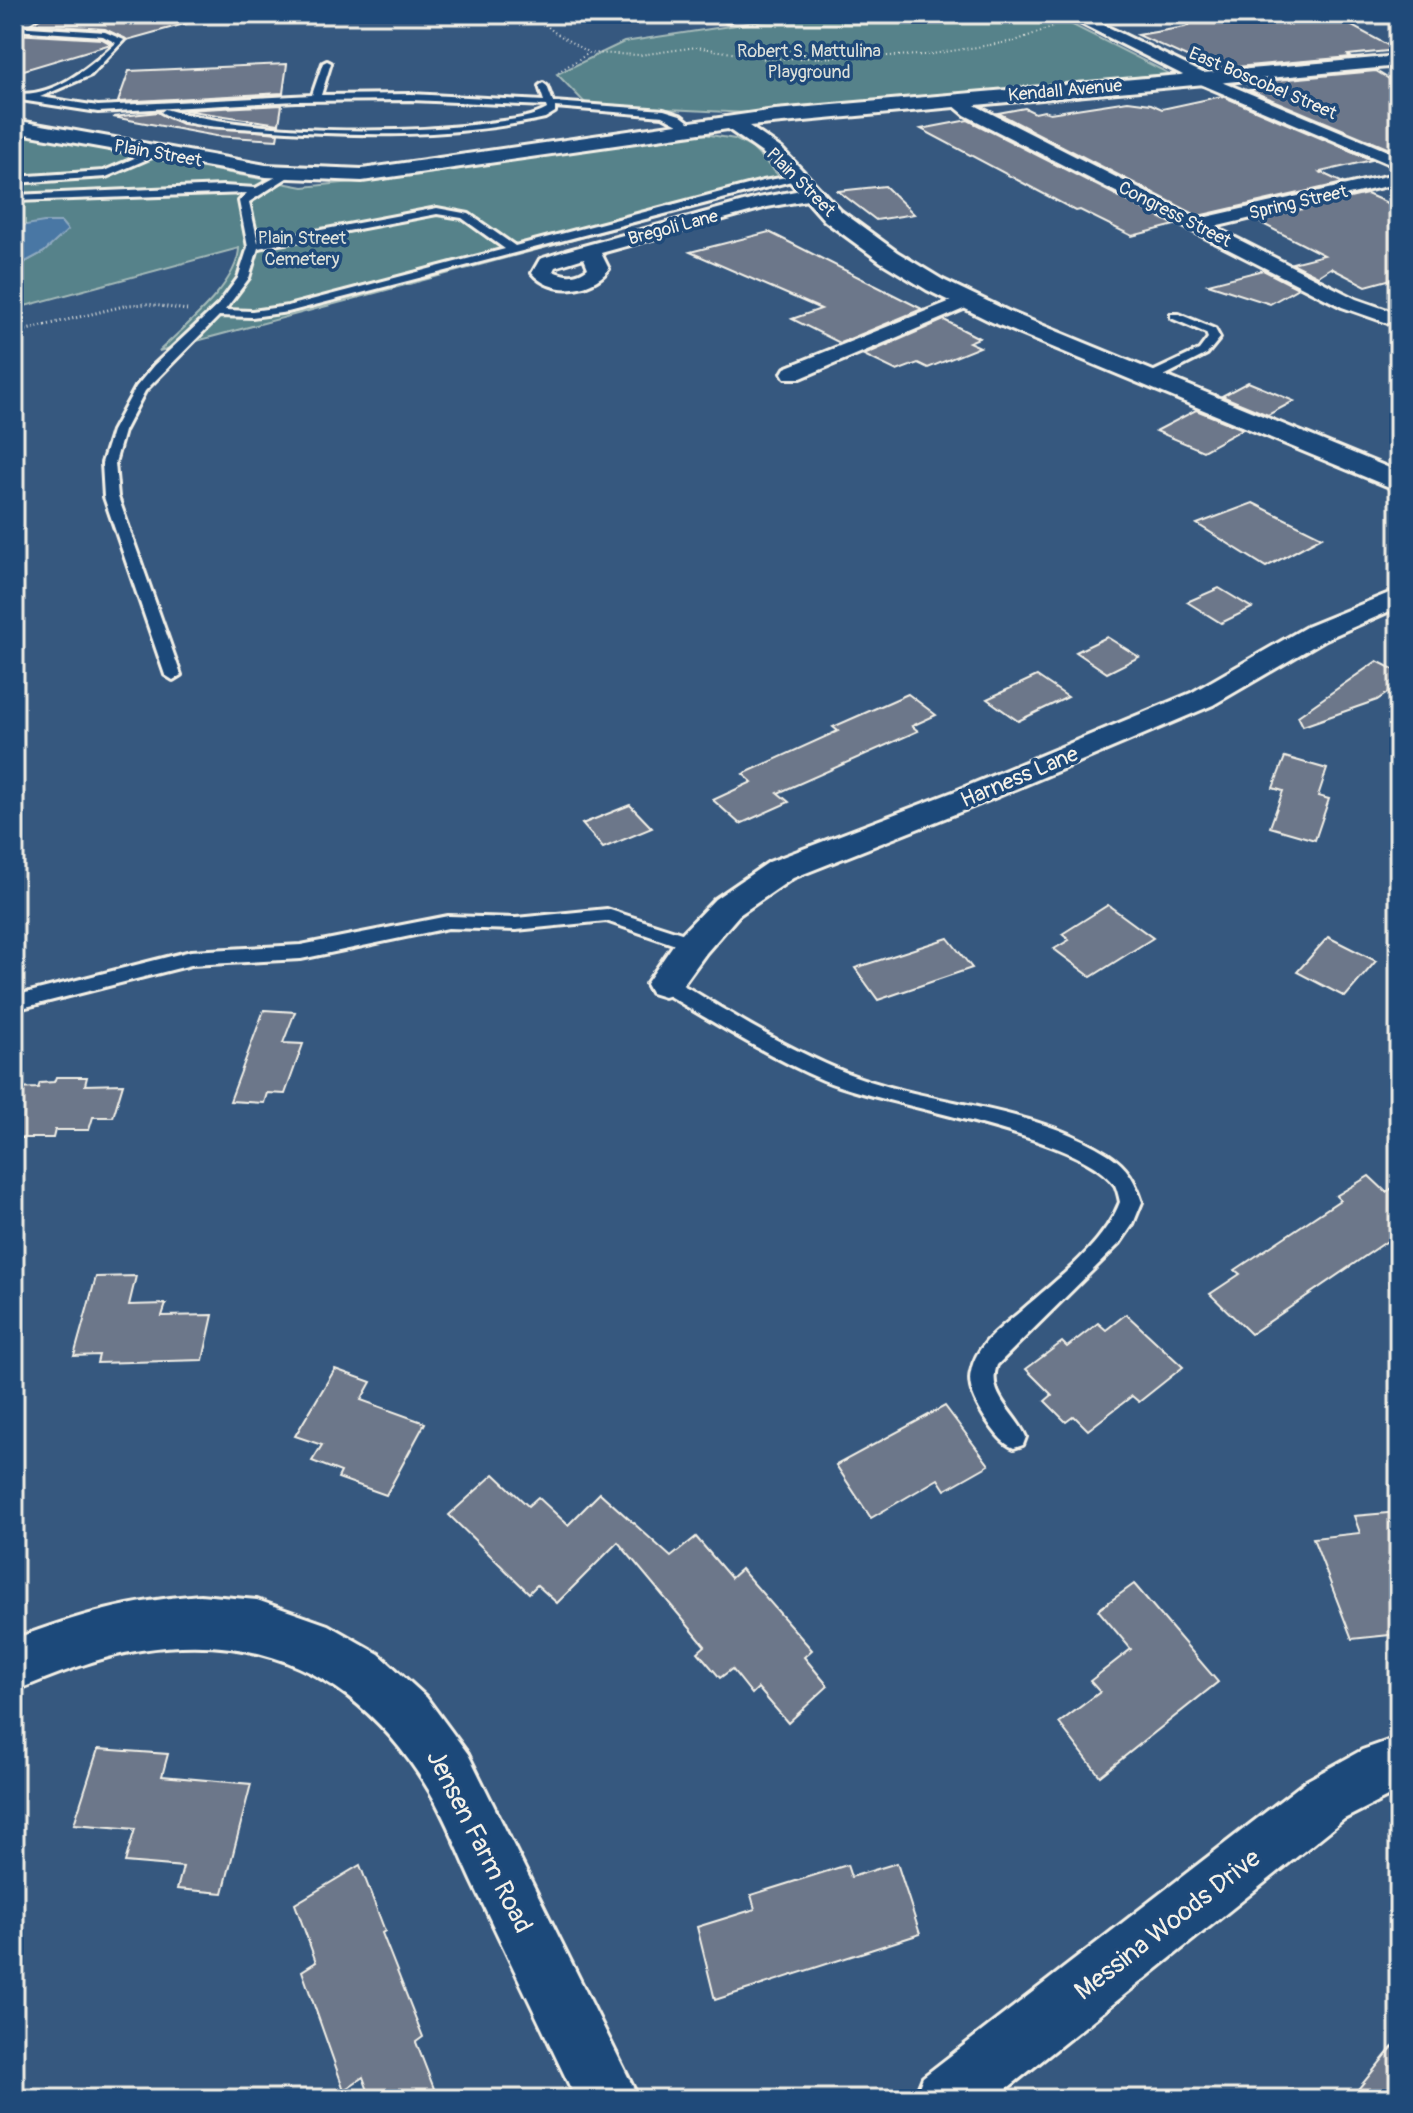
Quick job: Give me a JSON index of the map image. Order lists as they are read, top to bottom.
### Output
{
  "streets": {
    "street": [
      "East Boscobel Street",
      "Kendall Avenue",
      "Plain Street",
      "Spring Street",
      "Congress Street",
      "Bregoli Lane",
      "Harness Lane",
      "Jensen Farm Road",
      "Messina Woods Drive"
    ]
  },
  "crossings": [
    ["East Boscobel Street", "Kendall Avenue"],
    ["Kendall Avenue", "Plain Street"],
    ["Kendall Avenue", "Congress Street"],
    ["Plain Street", "Bregoli Lane"],
    ["Spring Street", "Congress Street"]
  ],
  "parks": ["Robert S. Mattulina Playground", "Plain Street Cemetery"]
}
